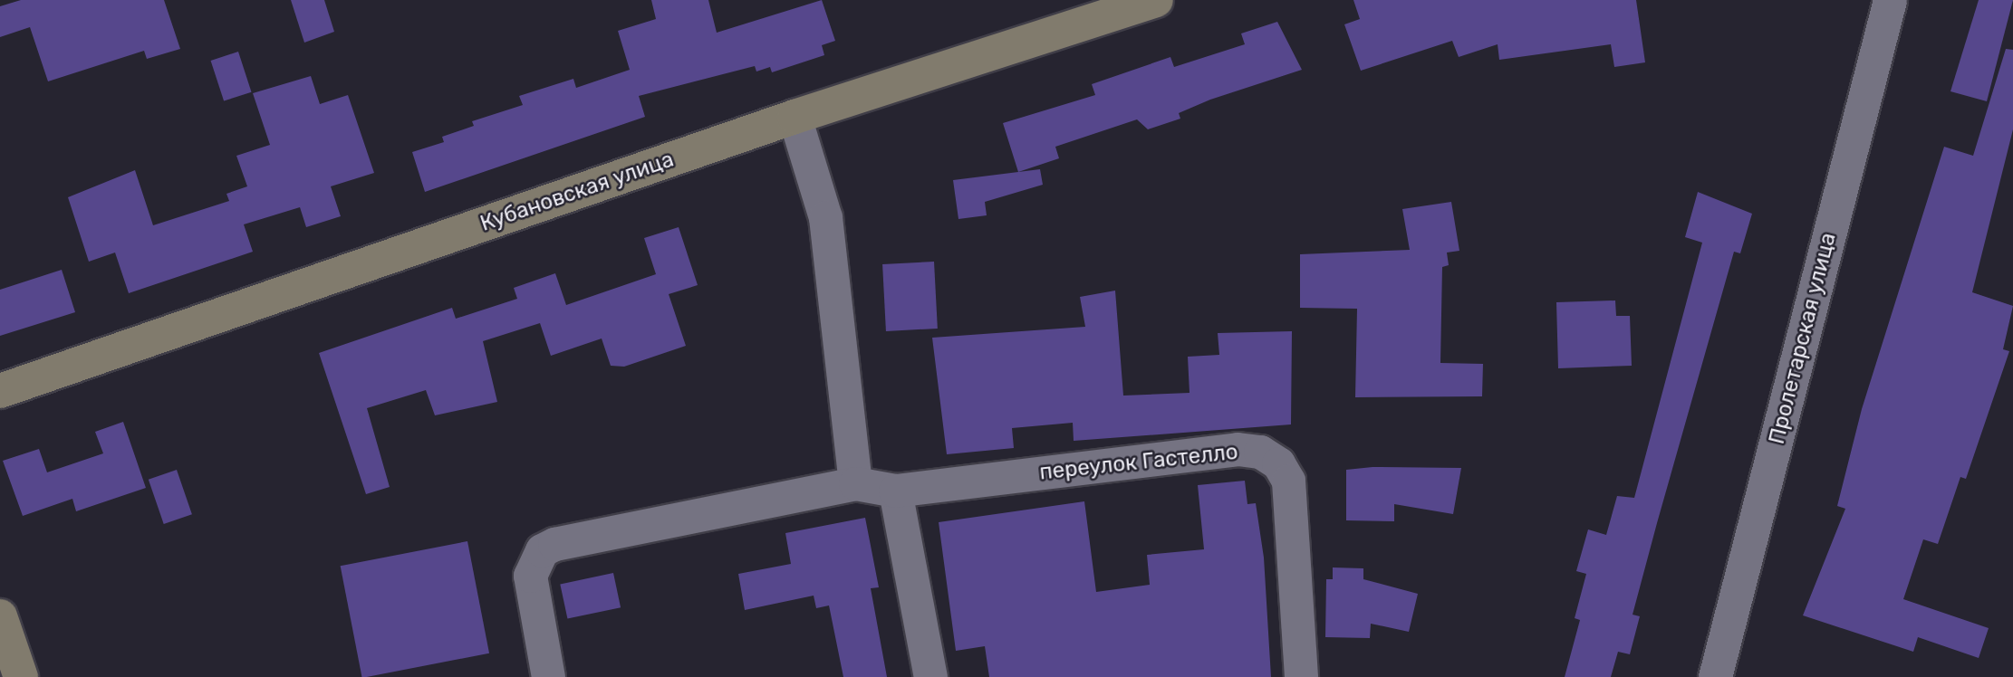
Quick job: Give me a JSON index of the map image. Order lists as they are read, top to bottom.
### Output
{
  "streets": {
    "street": ["Кубановская улица", "Пролетарская улица", "переулок Гастелло"]
  }
}
